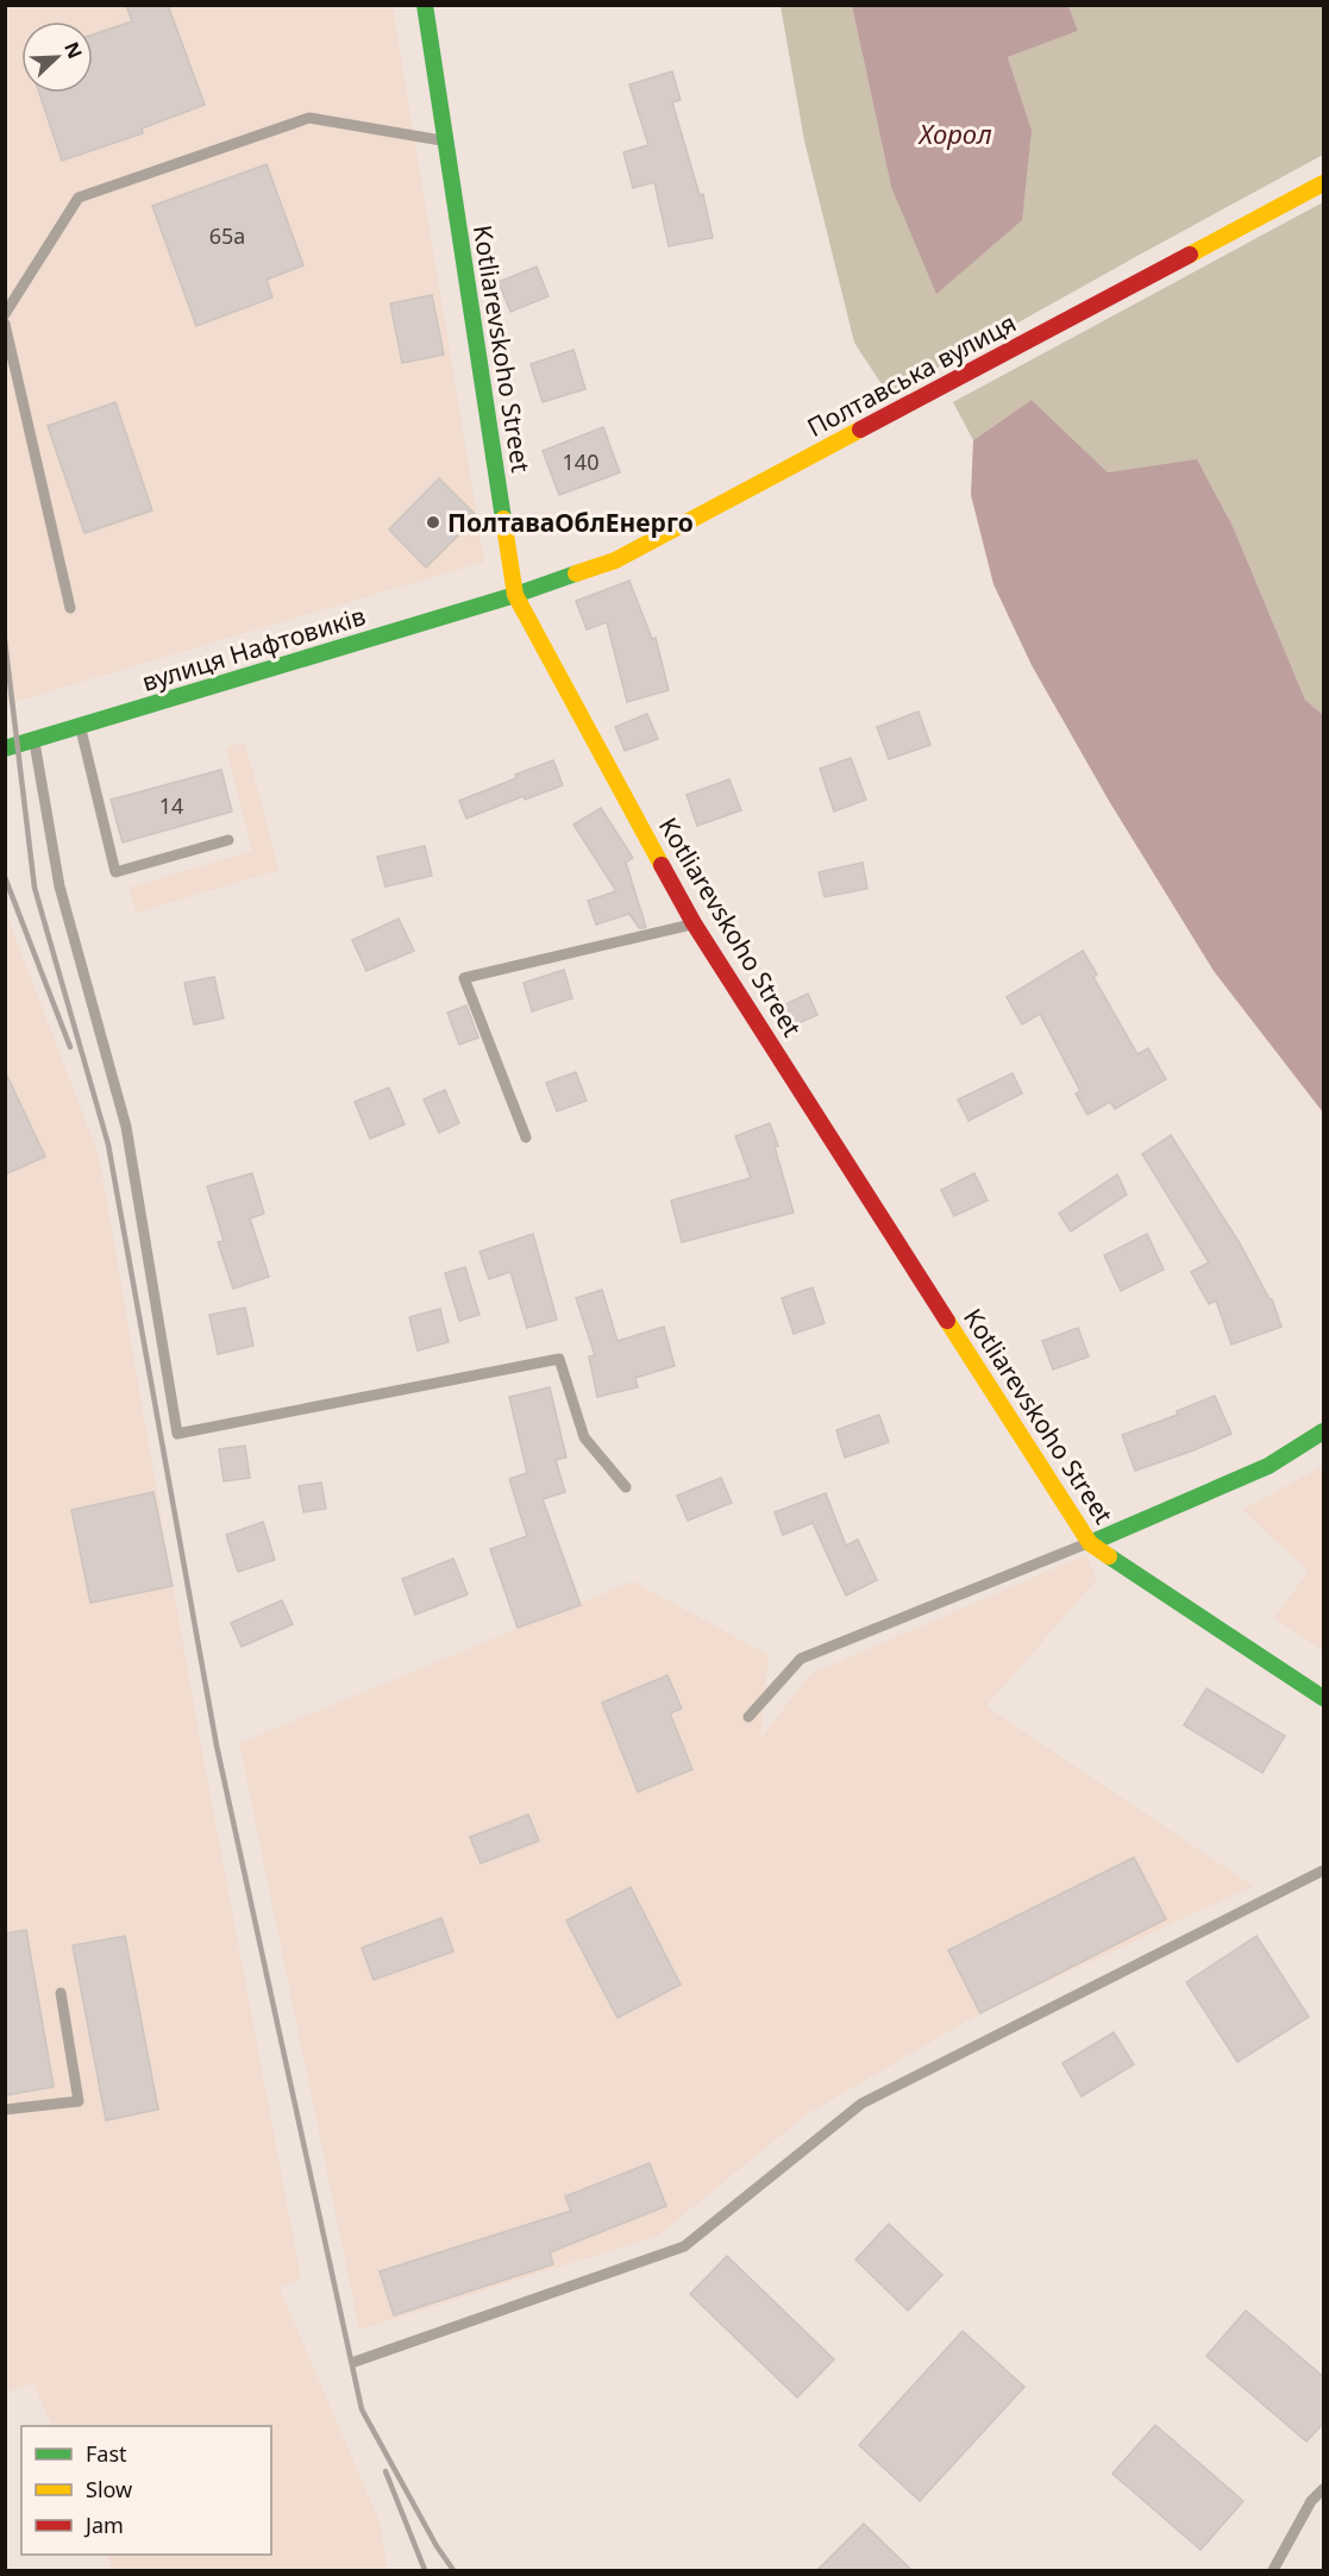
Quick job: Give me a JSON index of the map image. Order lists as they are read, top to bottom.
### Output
{
  "streets": {
    "street": ["Kotliarevskoho Street", "Полтавська вулиця", "вулиця Нафтовиків"]
  },
  "crossings": [
    ["Kotliarevskoho Street", "Полтавська вулиця"],
    ["Kotliarevskoho Street", "вулиця Нафтовиків"],
    ["Полтавська вулиця", "вулиця Нафтовиків"]
  ],
  "water": ["Хорол"],
  "places": ["ПолтаваОблЕнерго"],
  "house_numbers": ["65а", "140", "14"],
  "legend": ["Fast", "Slow", "Jam"],
  "north": "top right"
}
